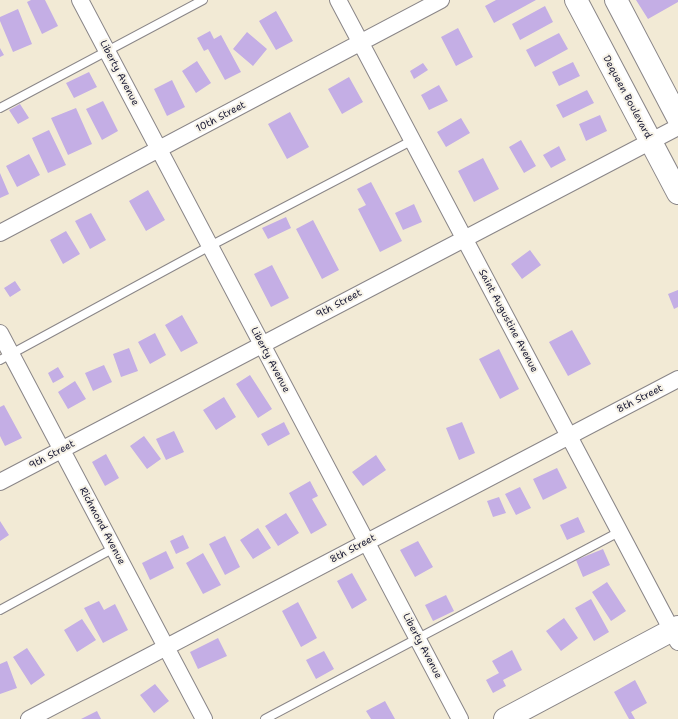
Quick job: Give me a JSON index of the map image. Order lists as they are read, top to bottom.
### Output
{
  "streets": {
    "street": [
      "Liberty Avenue",
      "Dequeen Boulevard",
      "10th Street",
      "9th Street",
      "Saint Augustine Avenue",
      "8th Street",
      "Richmond Avenue"
    ]
  },
  "crossings": [
    ["Liberty Avenue", "10th Street"],
    ["Liberty Avenue", "9th Street"],
    ["Liberty Avenue", "8th Street"],
    ["Dequeen Boulevard", "9th Street"],
    ["10th Street", "Saint Augustine Avenue"],
    ["9th Street", "Saint Augustine Avenue"],
    ["9th Street", "Richmond Avenue"],
    ["Saint Augustine Avenue", "8th Street"],
    ["8th Street", "Richmond Avenue"]
  ]
}
